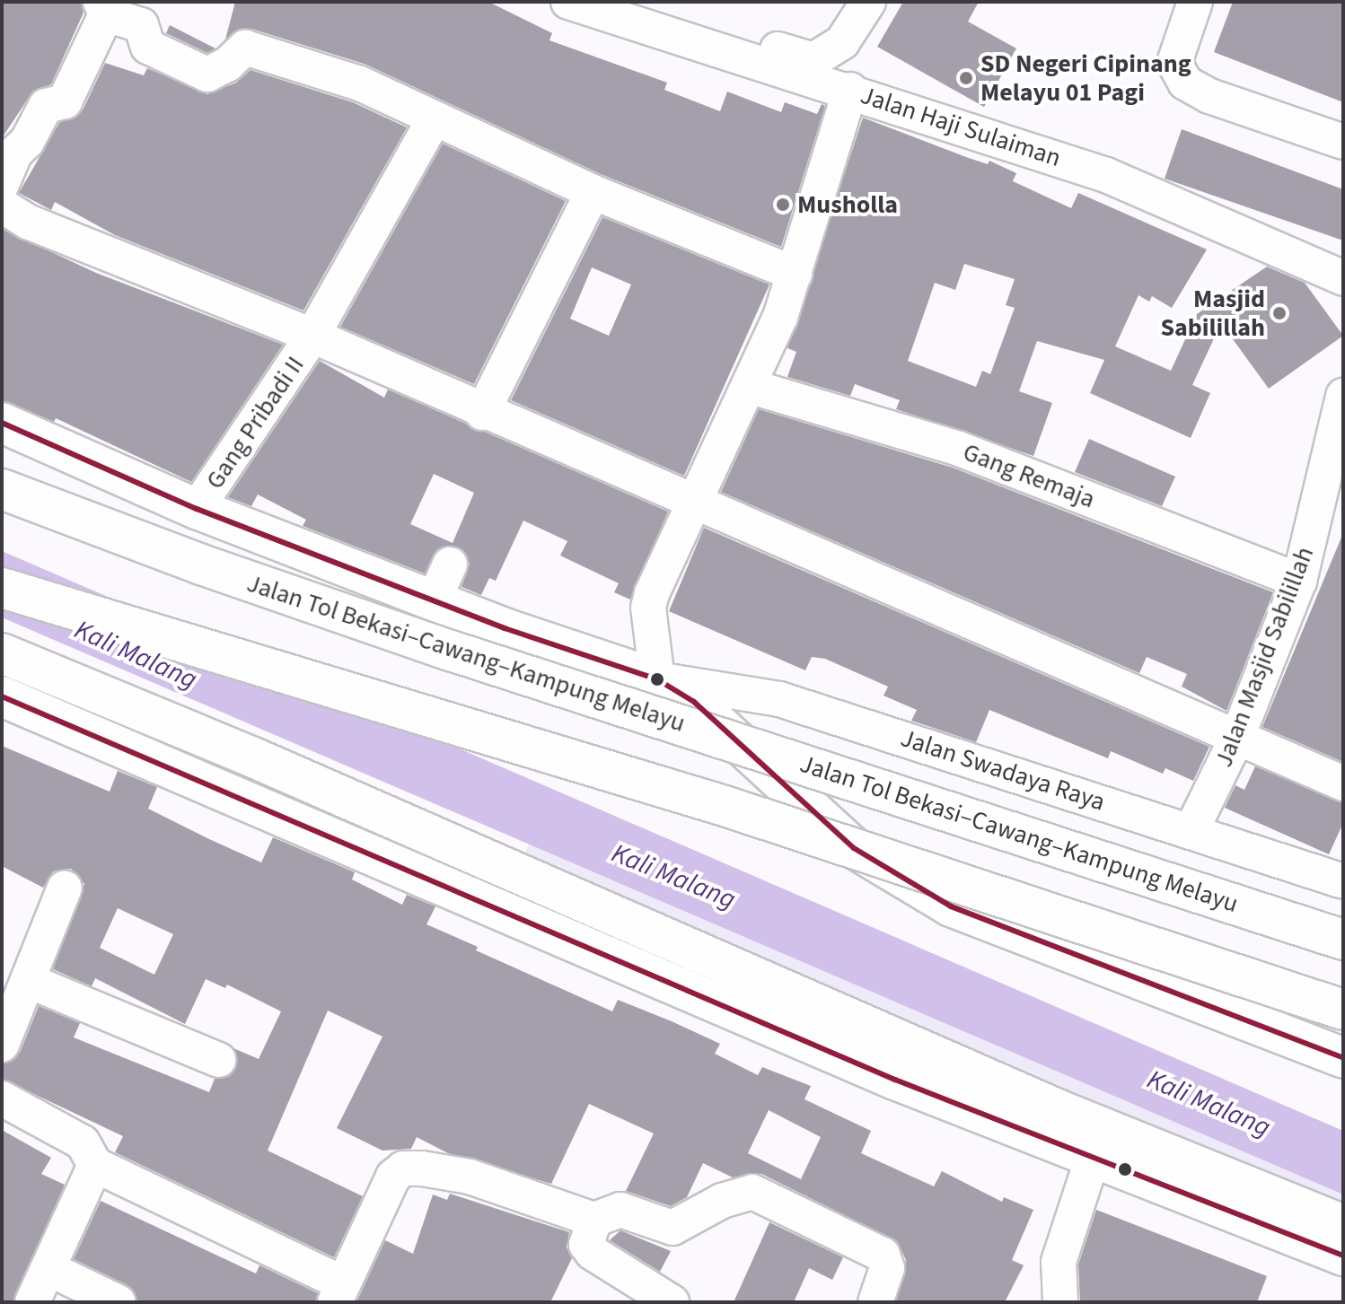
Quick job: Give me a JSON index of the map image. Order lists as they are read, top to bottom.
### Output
{
  "streets": {
    "main road": ["Jalan Tol Bekasi–Cawang–Kampung Melayu"],
    "street": [
      "Jalan Haji Sulaiman",
      "Gang Pribadi II",
      "Gang Remaja",
      "Jalan Masjid Sabilillah",
      "Jalan Swadaya Raya"
    ]
  },
  "crossings": [
    ["Gang Remaja", "Jalan Masjid Sabilillah"],
    ["Jalan Masjid Sabilillah", "Jalan Swadaya Raya"]
  ],
  "water": ["Kali Malang"],
  "places": ["SD Negeri Cipinang Melayu 01 Pagi", "Musholla", "Masjid Sabilillah"]
}
